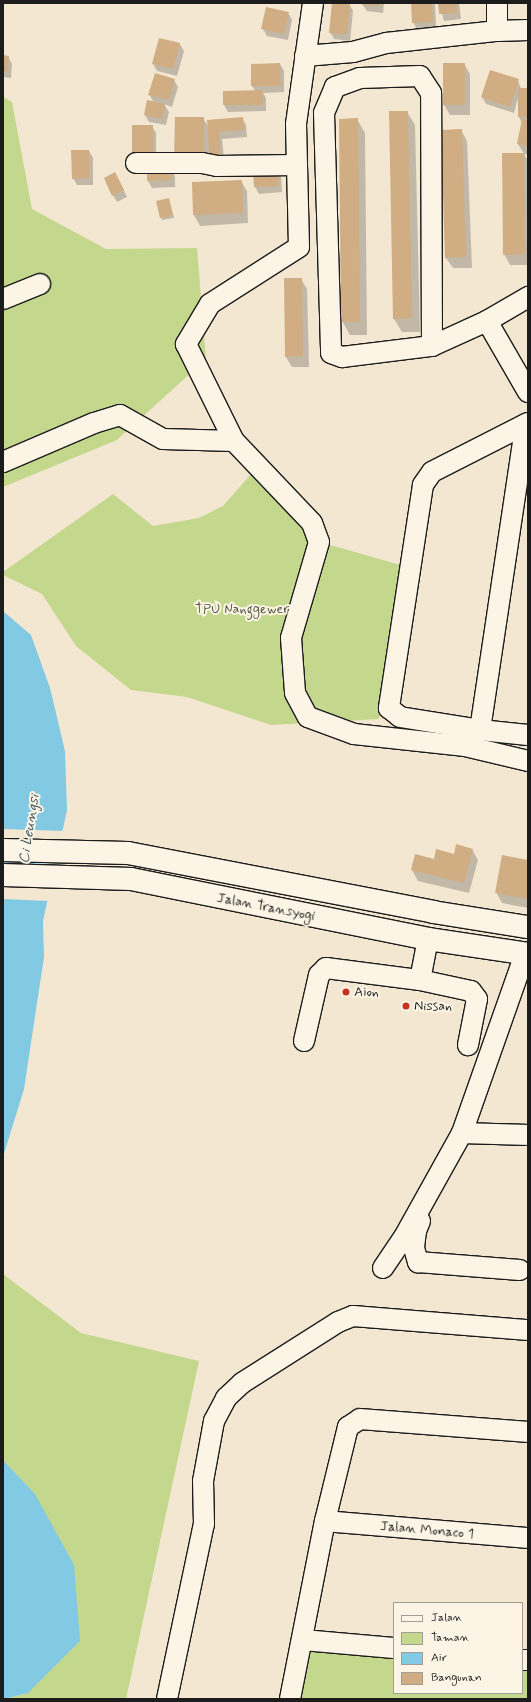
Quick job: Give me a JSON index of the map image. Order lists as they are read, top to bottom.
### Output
{
  "streets": {
    "highway": ["Jalan Transyogi"],
    "street": ["Jalan Monaco 1"]
  },
  "water": ["Ci Leungsi"],
  "parks": ["TPU Nanggewer"],
  "places": ["Aion", "Nissan"],
  "legend": [
    "Jalan",
    "Taman",
    "Air",
    "Bangunan"
  ]
}
